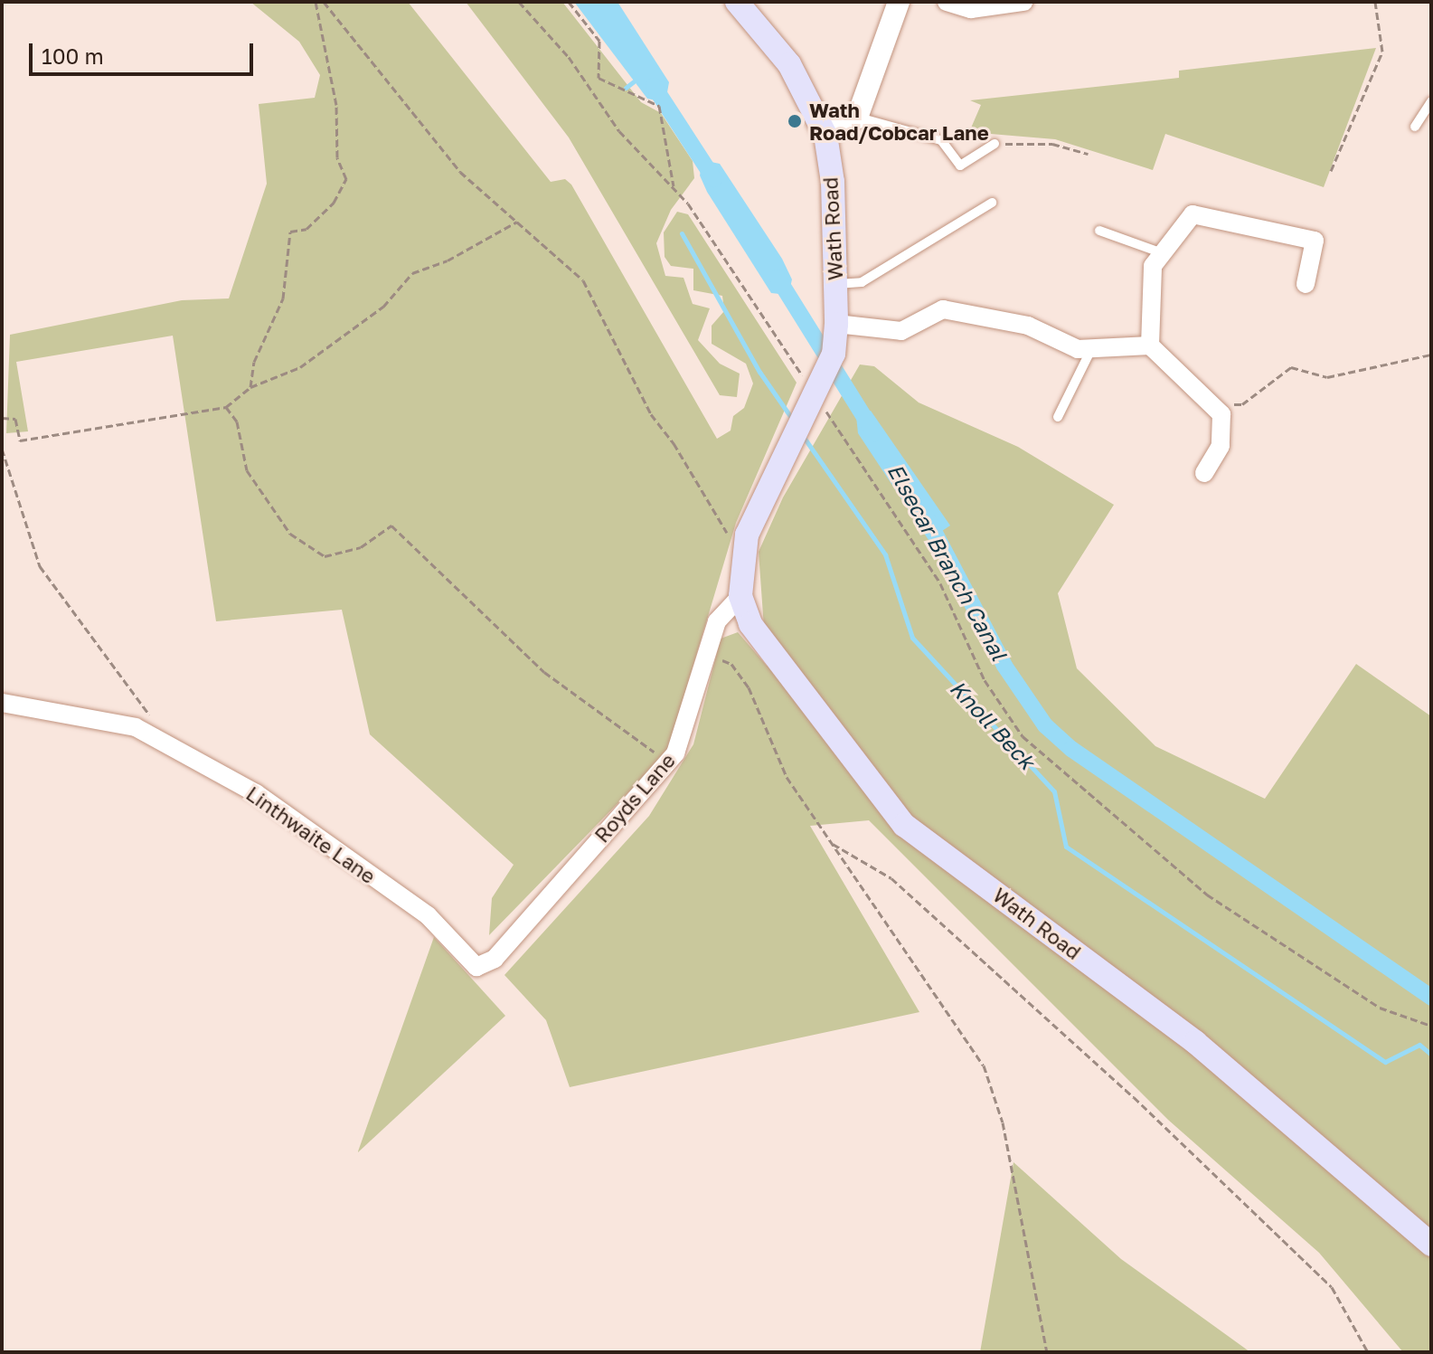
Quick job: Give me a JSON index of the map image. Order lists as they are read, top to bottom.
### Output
{
  "streets": {
    "main road": ["Wath Road"],
    "street": ["Royds Lane", "Linthwaite Lane"]
  },
  "crossings": [
    ["Wath Road", "Royds Lane"],
    ["Royds Lane", "Linthwaite Lane"]
  ],
  "water": ["Elsecar Branch Canal", "Knoll Beck"],
  "places": ["Wath Road/Cobcar Lane"],
  "scale_bar": "100 m"
}
